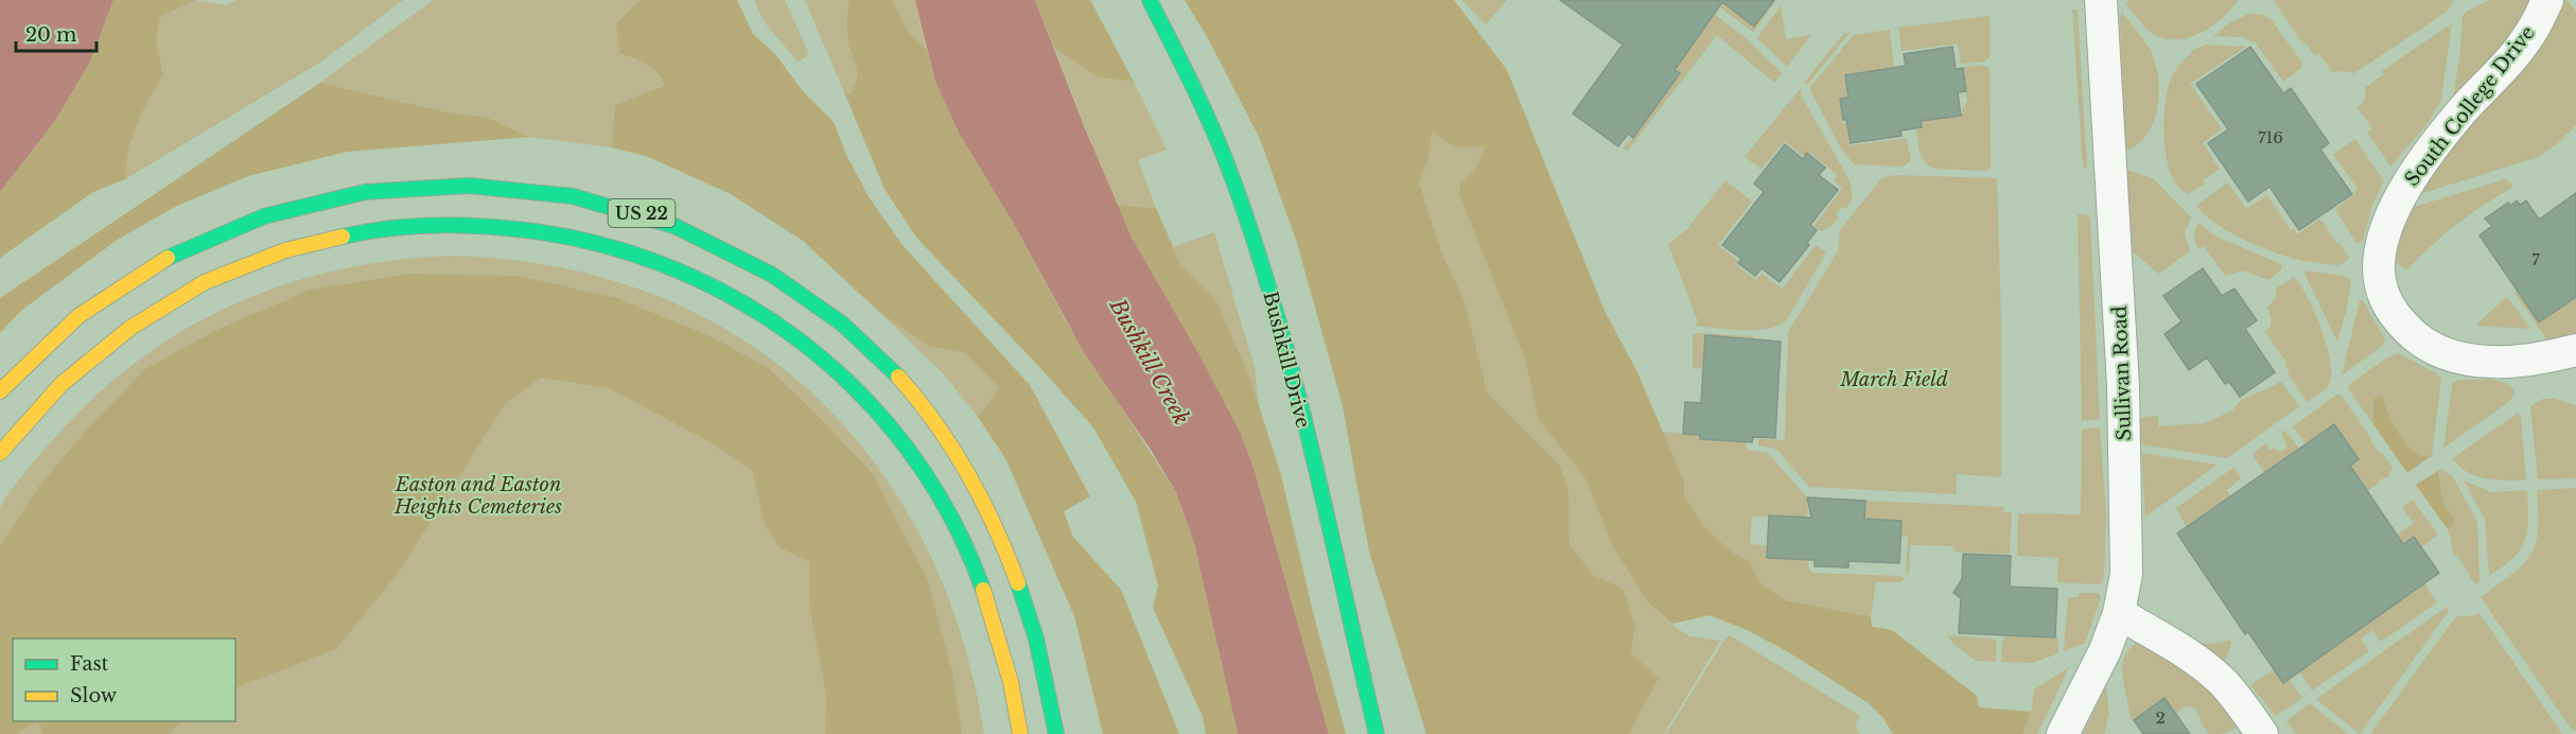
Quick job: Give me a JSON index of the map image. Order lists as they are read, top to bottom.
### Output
{
  "streets": {
    "main road": ["US 22", "Bushkill Drive"],
    "street": ["South College Drive", "Sullivan Road"]
  },
  "water": ["Bushkill Creek"],
  "parks": ["March Field", "Easton and Easton Heights Cemeteries"],
  "house_numbers": ["716", "7", "2"],
  "legend": ["Fast", "Slow"],
  "scale_bar": "20 m"
}
